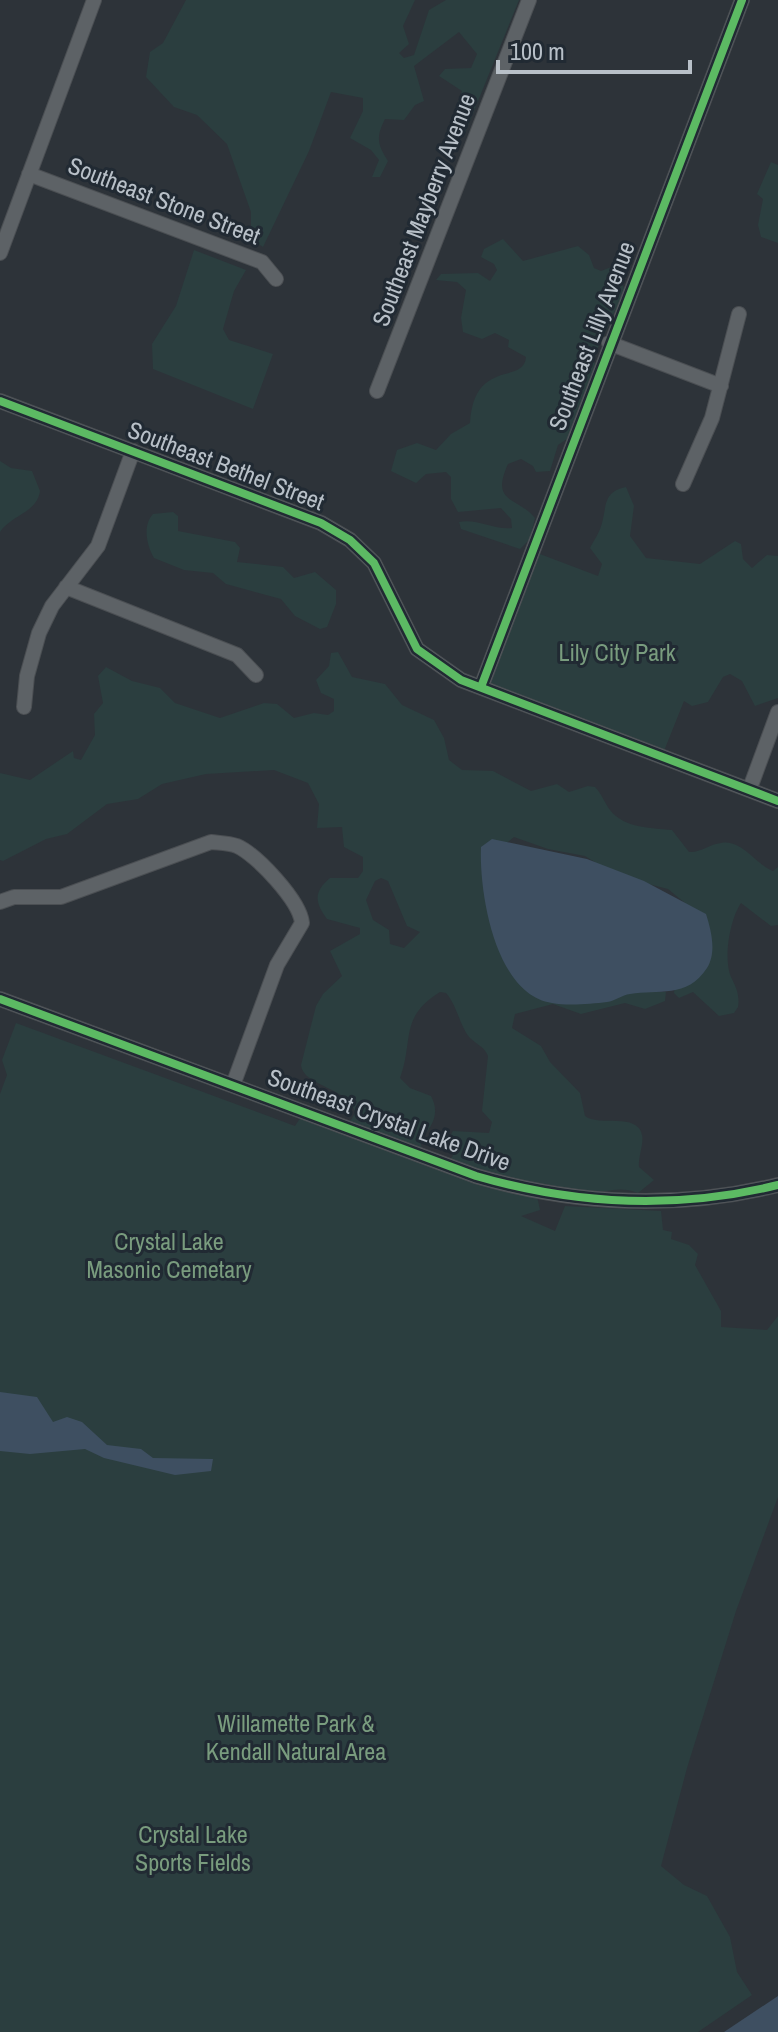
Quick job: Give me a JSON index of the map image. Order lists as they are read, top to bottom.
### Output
{
  "streets": {
    "street": [
      "Southeast Stone Street",
      "Southeast Mayberry Avenue",
      "Southeast Lilly Avenue",
      "Southeast Bethel Street",
      "Southeast Crystal Lake Drive"
    ]
  },
  "crossings": [
    ["Southeast Lilly Avenue", "Southeast Bethel Street"]
  ],
  "parks": [
    "Lily City Park",
    "Crystal Lake Masonic Cemetary",
    "Willamette Park & Kendall Natural Area",
    "Crystal Lake Sports Fields"
  ],
  "scale_bar": "100 m"
}
